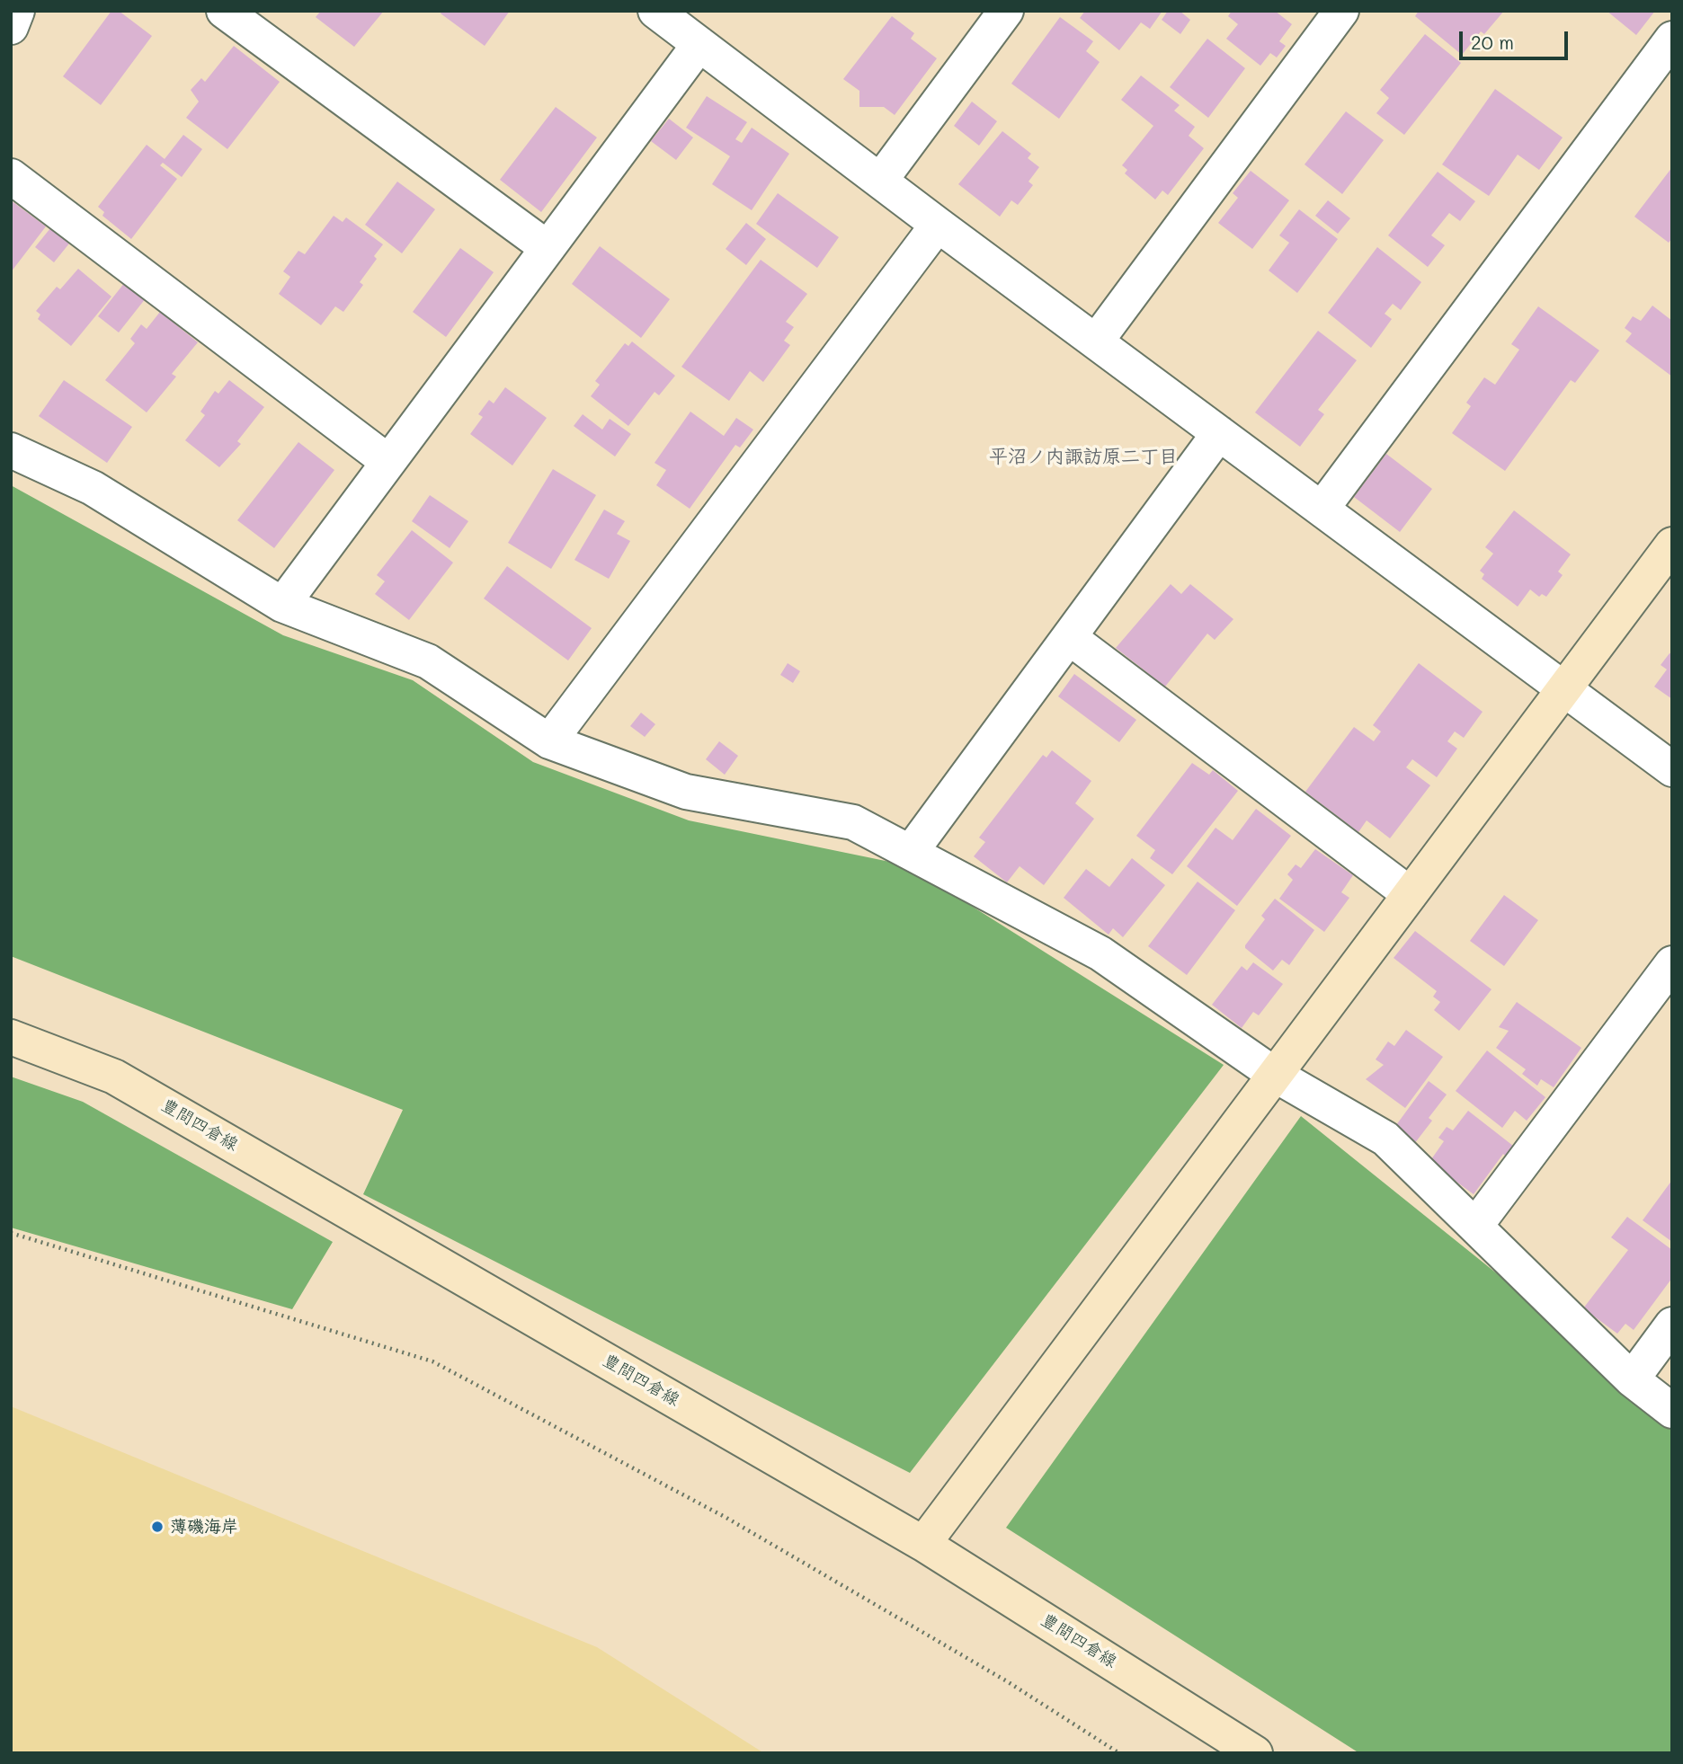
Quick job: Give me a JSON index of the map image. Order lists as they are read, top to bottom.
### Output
{
  "streets": {
    "main road": ["豊間四倉線"]
  },
  "districts": ["平沼ノ内諏訪原二丁目"],
  "places": ["薄磯海岸"],
  "scale_bar": "20 m"
}
